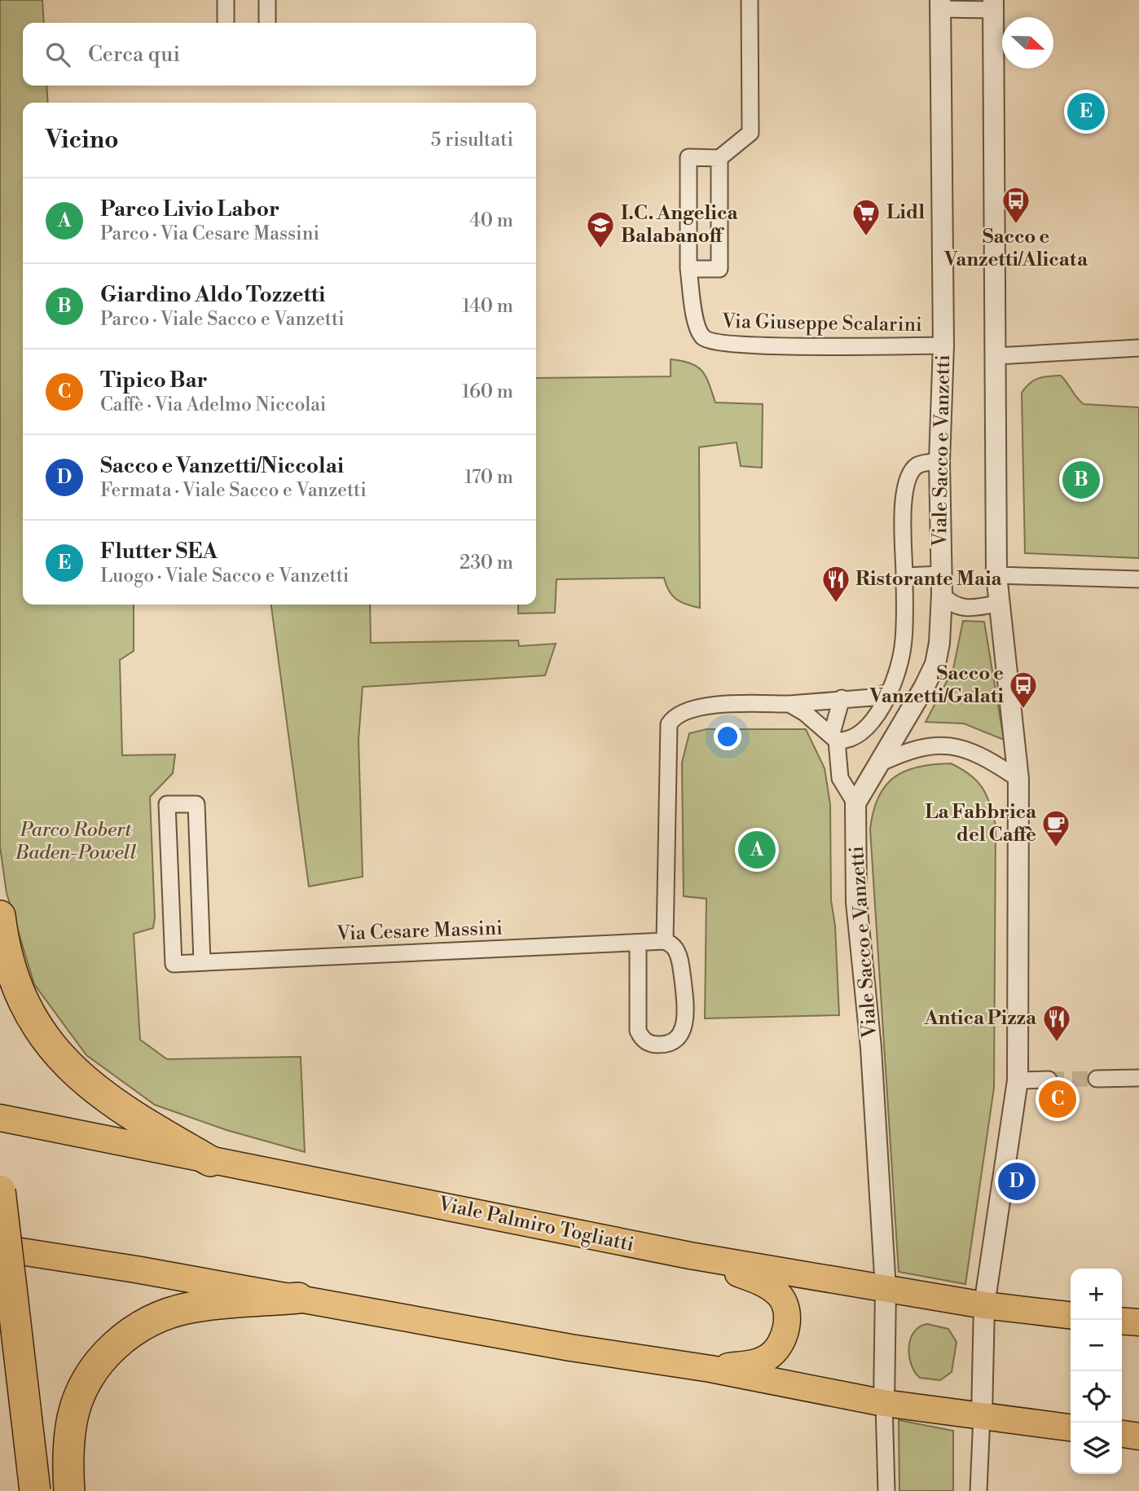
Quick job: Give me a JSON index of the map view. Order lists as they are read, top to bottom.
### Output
{
  "streets": {
    "main road": ["Viale Palmiro Togliatti"],
    "street": ["Via Giuseppe Scalarini", "Viale Sacco e Vanzetti", "Via Cesare Massini"]
  },
  "crossings": [
    ["Via Giuseppe Scalarini", "Viale Sacco e Vanzetti"],
    ["Viale Sacco e Vanzetti", "Viale Palmiro Togliatti"]
  ],
  "parks": ["Parco Robert Baden-Powell"],
  "places": {
    "bus stop": ["Sacco e Vanzetti/Alicata", "Sacco e Vanzetti/Galati"],
    "supermarket": ["Lidl"],
    "school or university": ["I.C. Angelica Balabanoff"],
    "restaurant": ["Ristorante Maia", "Antica Pizza"],
    "cafe": ["La Fabbrica del Caffè"]
  },
  "north": "right",
  "page": {
    "search": "Cerca qui",
    "pins": [
      "E",
      "B",
      "A",
      "C",
      "D"
    ],
    "heading": ["Vicino", "5 risultati"],
    "list": [
      {
        "mark": "A",
        "name": "Parco Livio Labor",
        "note": "Parco · Via Cesare Massini",
        "value": "40 m"
      },
      {
        "mark": "B",
        "name": "Giardino Aldo Tozzetti",
        "note": "Parco · Viale Sacco e Vanzetti",
        "value": "140 m"
      },
      {
        "mark": "C",
        "name": "Tipico Bar",
        "note": "Caffè · Via Adelmo Niccolai",
        "value": "160 m"
      },
      {
        "mark": "D",
        "name": "Sacco e Vanzetti/Niccolai",
        "note": "Fermata · Viale Sacco e Vanzetti",
        "value": "170 m"
      },
      {
        "mark": "E",
        "name": "Flutter SEA",
        "note": "Luogo · Viale Sacco e Vanzetti",
        "value": "230 m"
      }
    ],
    "map_buttons": ["+", "−"]
  }
}
